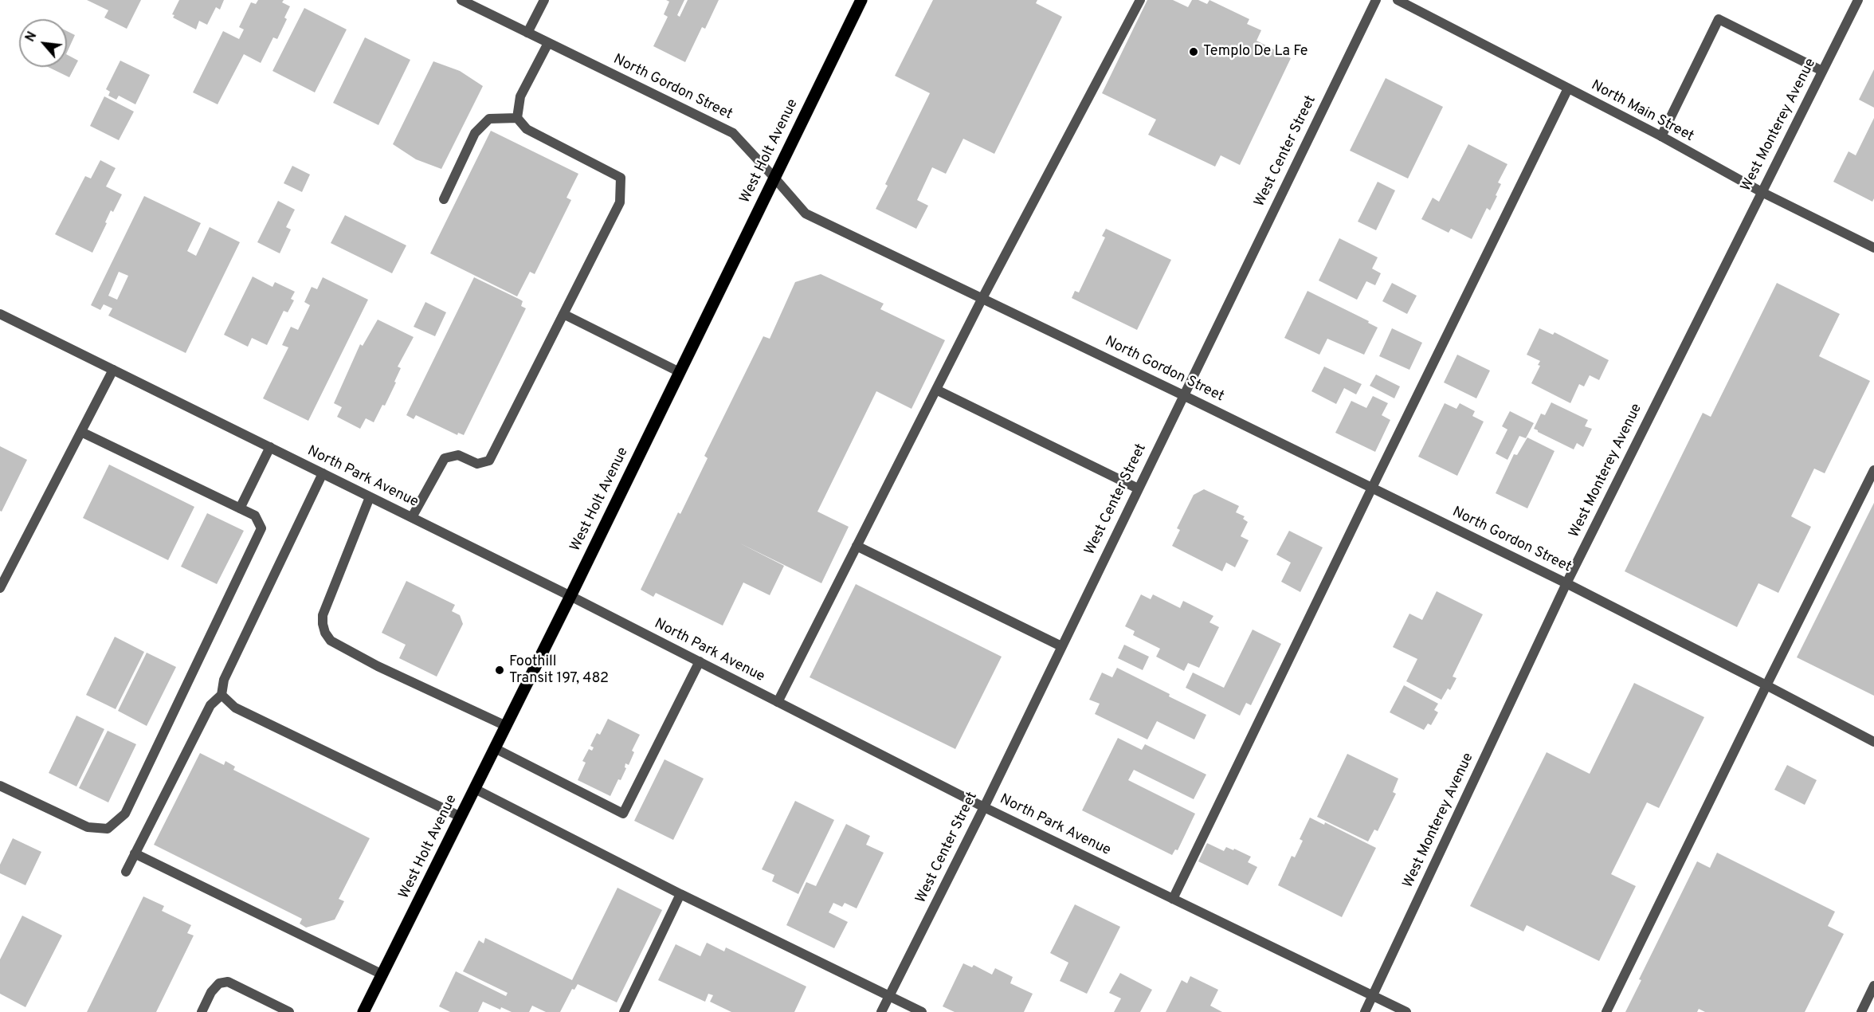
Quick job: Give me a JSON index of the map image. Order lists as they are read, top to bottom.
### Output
{
  "streets": {
    "main road": ["West Holt Avenue"],
    "street": [
      "North Gordon Street",
      "North Main Street",
      "West Monterey Avenue",
      "West Center Street",
      "North Park Avenue"
    ]
  },
  "crossings": [
    ["North Gordon Street", "West Monterey Avenue"],
    ["North Gordon Street", "West Holt Avenue"],
    ["North Gordon Street", "West Center Street"],
    ["North Main Street", "West Monterey Avenue"],
    ["West Monterey Avenue", "North Park Avenue"],
    ["West Holt Avenue", "North Park Avenue"],
    ["West Center Street", "North Park Avenue"]
  ],
  "places": ["Templo De La Fe", "Foothill Transit 197, 482"],
  "north": "top left"
}
